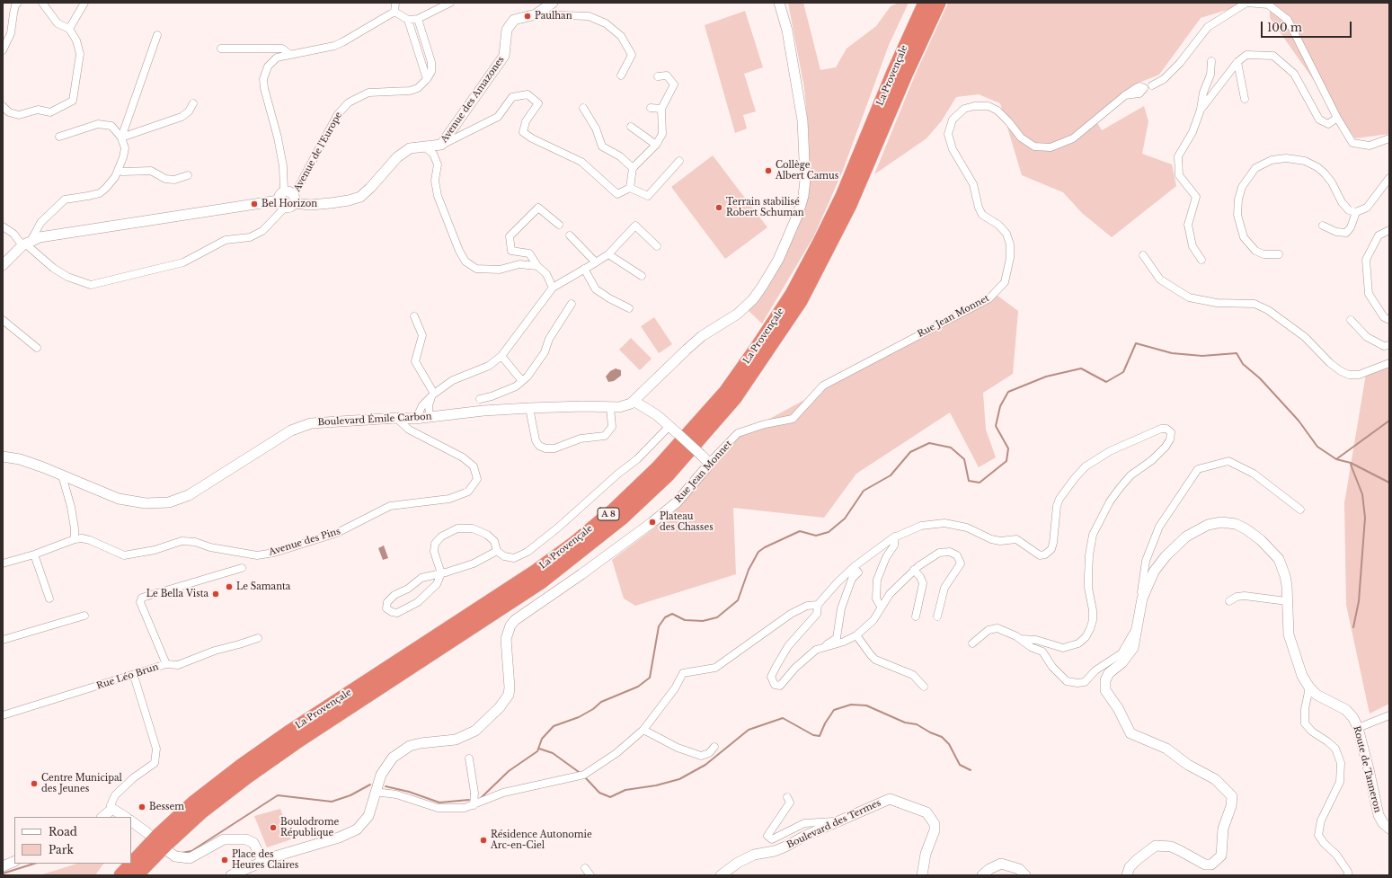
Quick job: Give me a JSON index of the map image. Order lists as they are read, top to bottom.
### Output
{
  "streets": {
    "highway": ["La Provençale", "A 8"],
    "street": [
      "Avenue des Amazones",
      "Avenue de l'Europe",
      "Rue Jean Monnet",
      "Boulevard Émile Carbon",
      "Avenue des Pins",
      "Rue Léo Brun",
      "Route de Tanneron",
      "Boulevard des Termes"
    ]
  },
  "crossings": [
    ["Avenue des Amazones", "Avenue de l'Europe"],
    ["Boulevard Émile Carbon", "Avenue des Pins"]
  ],
  "places": [
    "Paulhan",
    "Collège Albert Camus",
    "Bel Horizon",
    "Terrain stabilisé Robert Schuman",
    "Plateau des Chasses",
    "Le Samanta",
    "Le Bella Vista",
    "Centre Municipal des Jeunes",
    "Bessem",
    "Boulodrome République",
    "Résidence Autonomie Arc-en-Ciel",
    "Place des Heures Claires"
  ],
  "legend": ["Road", "Park"],
  "scale_bar": "100 m"
}
